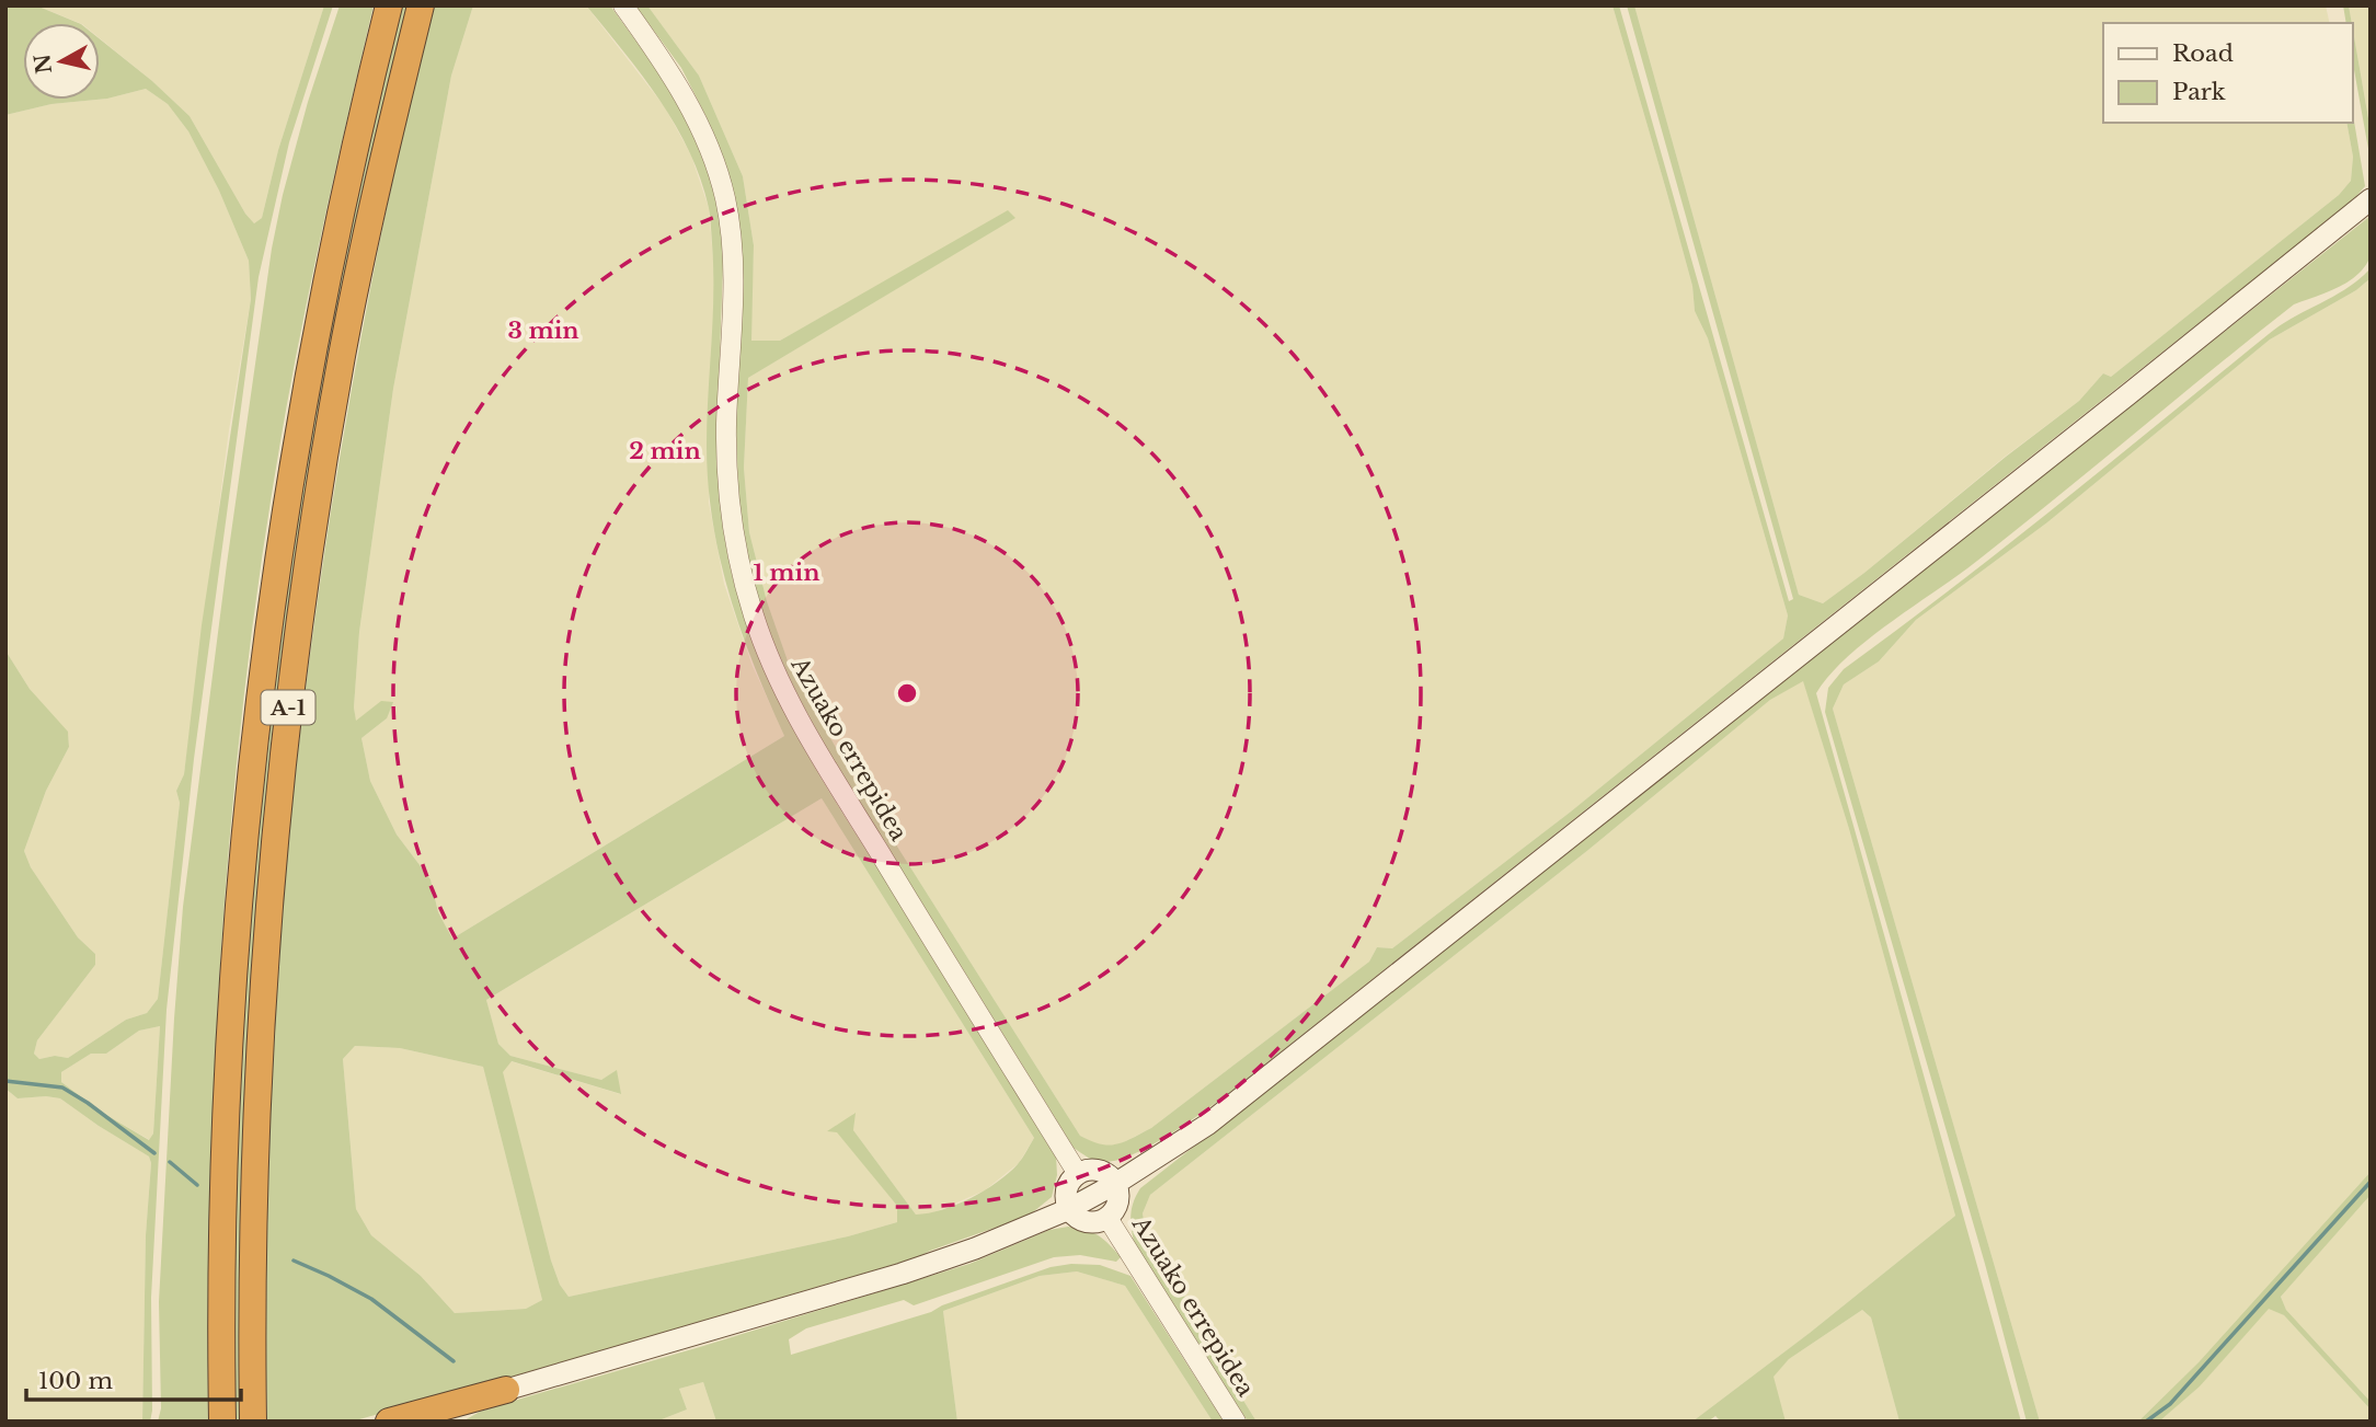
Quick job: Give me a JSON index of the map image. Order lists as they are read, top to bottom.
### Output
{
  "streets": {
    "highway": ["A-1"],
    "street": ["Azuako errepidea"]
  },
  "legend": ["Road", "Park"],
  "scale_bar": "100 m",
  "north": "left",
  "rings": ["3 min", "2 min", "1 min"]
}
